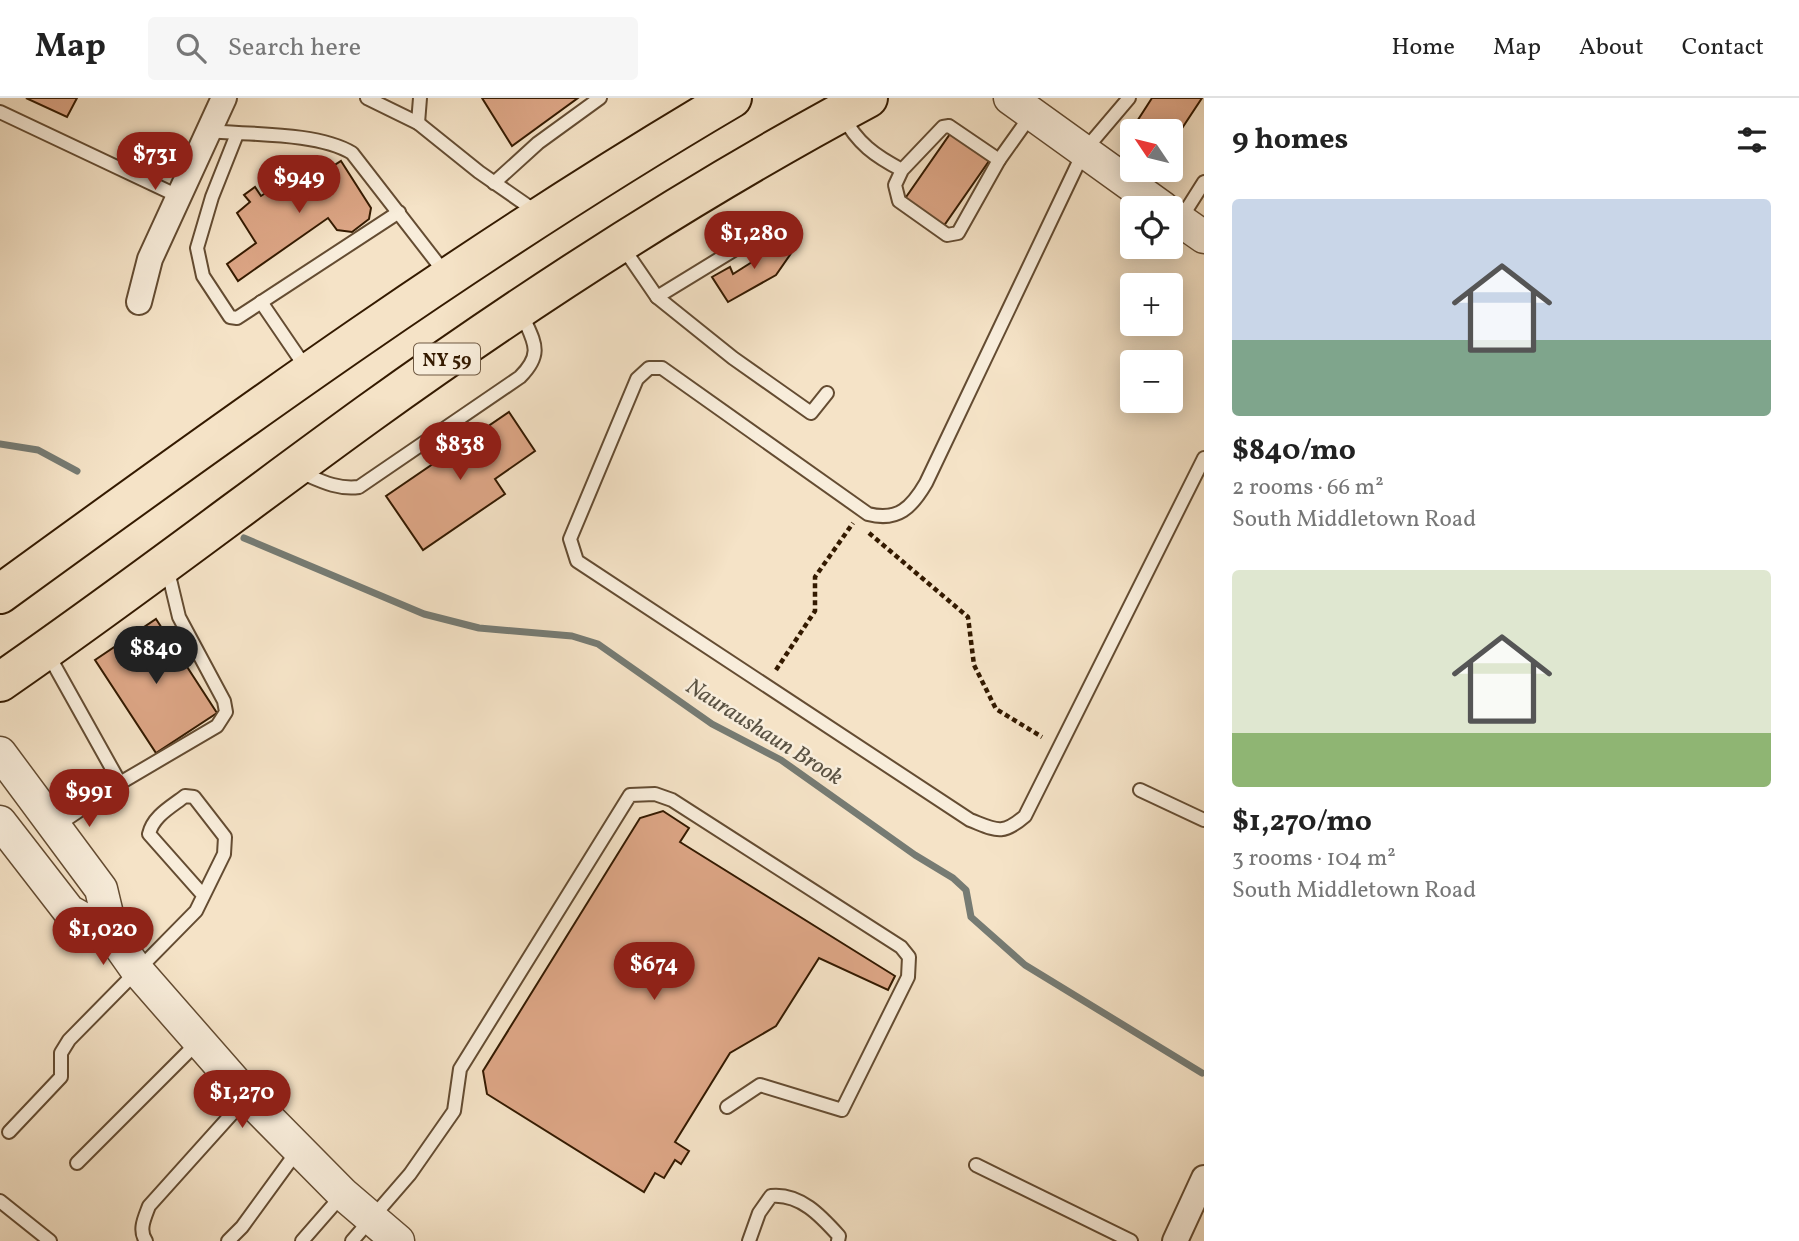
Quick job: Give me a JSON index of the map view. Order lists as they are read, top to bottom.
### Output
{
  "streets": {
    "main road": ["NY 59"]
  },
  "water": ["Nauraushaun Brook"],
  "north": "top left",
  "page": {
    "header": "Map",
    "search": "Search here",
    "nav": [
      "Home",
      "Map",
      "About",
      "Contact"
    ],
    "heading": "9 homes",
    "map_buttons": ["+", "−"],
    "price": [
      "$731",
      "$949",
      "$1,280",
      "$838",
      "$840",
      "$991",
      "$1,020",
      "$674",
      "$1,270"
    ],
    "list": [
      {
        "name": "$840/mo",
        "note": "2 rooms · 66 m² · South Middletown Road"
      },
      {
        "name": "$1,270/mo",
        "note": "3 rooms · 104 m² · South Middletown Road"
      }
    ]
  }
}
